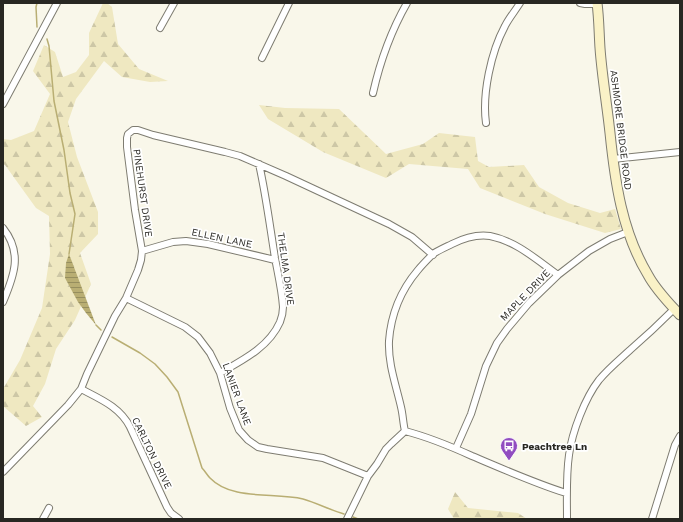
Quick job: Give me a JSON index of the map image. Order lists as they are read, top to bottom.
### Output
{
  "streets": {
    "main road": ["ASHMORE BRIDGE ROAD"],
    "street": [
      "PINEHURST DRIVE",
      "ELLEN LANE",
      "THELMA DRIVE",
      "MAPLE DRIVE",
      "LANIER LANE",
      "CARLTON DRIVE"
    ]
  },
  "crossings": [
    ["ASHMORE BRIDGE ROAD", "MAPLE DRIVE"],
    ["PINEHURST DRIVE", "ELLEN LANE"],
    ["PINEHURST DRIVE", "THELMA DRIVE"],
    ["PINEHURST DRIVE", "LANIER LANE"],
    ["PINEHURST DRIVE", "CARLTON DRIVE"],
    ["ELLEN LANE", "THELMA DRIVE"],
    ["THELMA DRIVE", "LANIER LANE"]
  ],
  "places": {
    "bus stop": ["Peachtree Ln"]
  }
}
